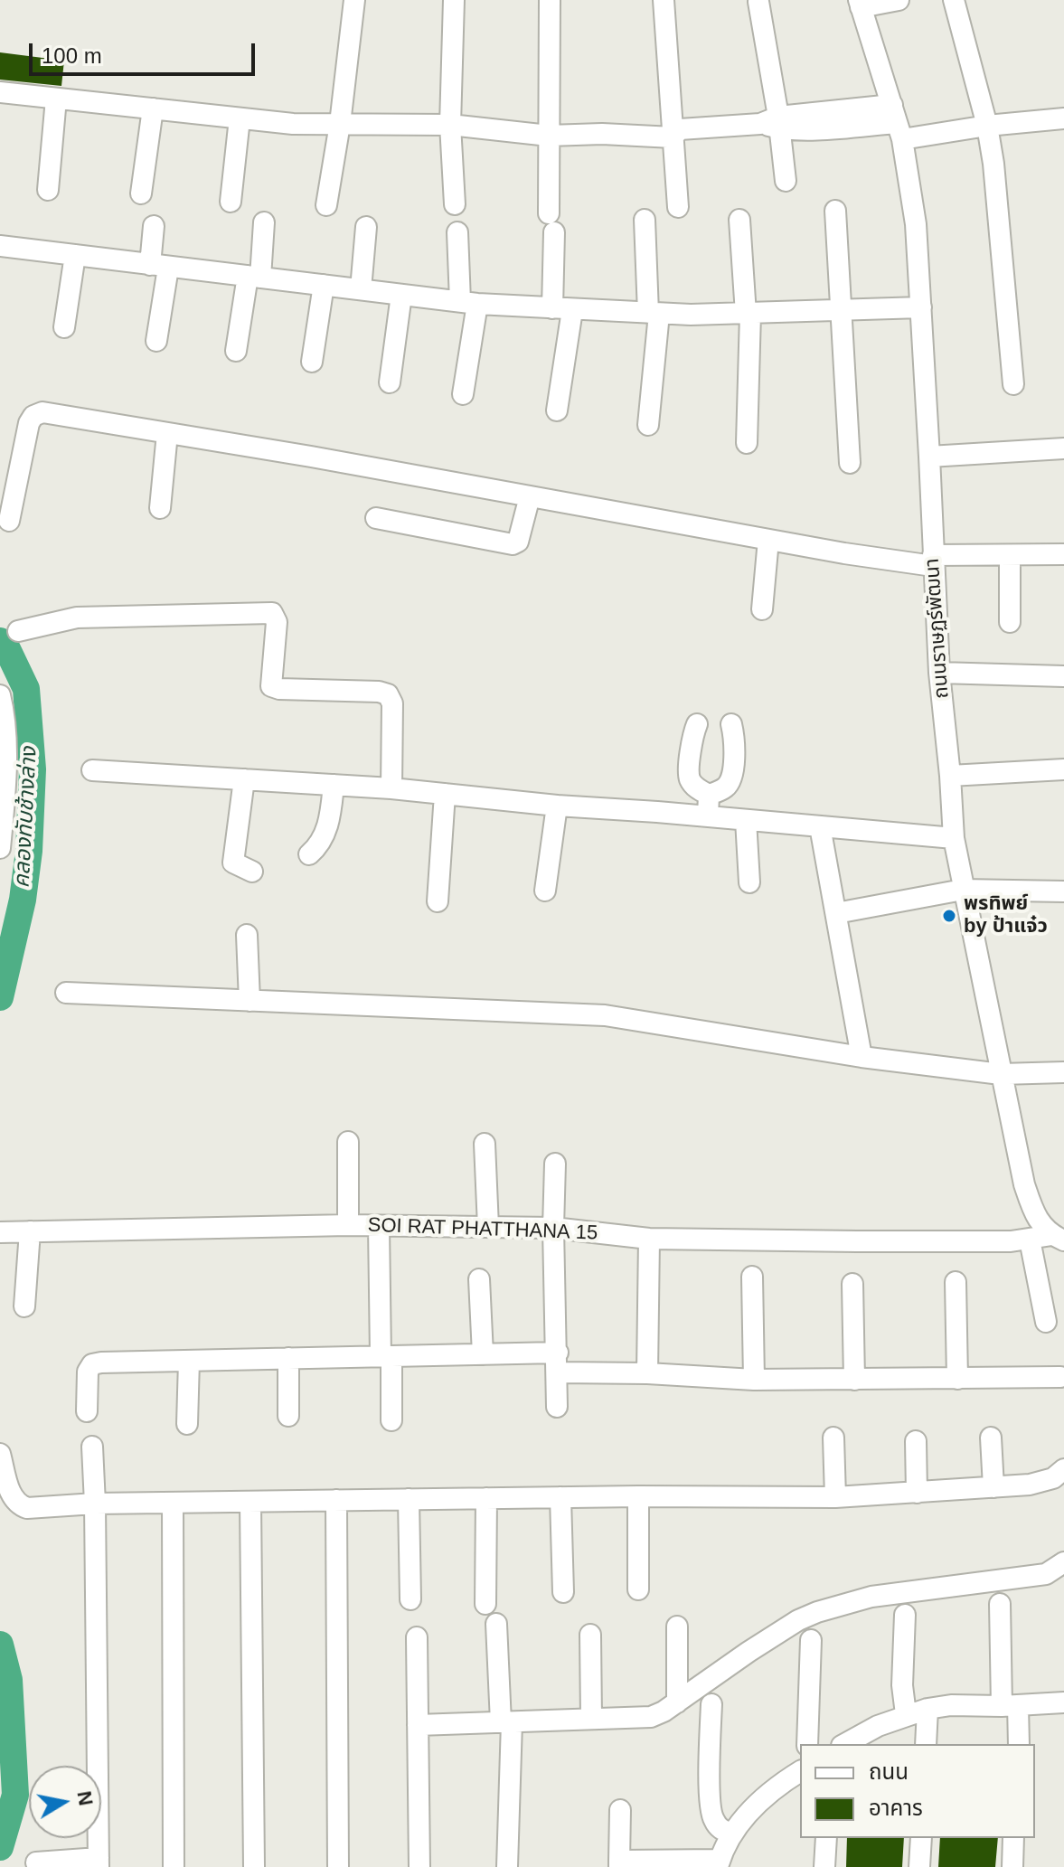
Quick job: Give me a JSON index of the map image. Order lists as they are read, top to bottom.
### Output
{
  "streets": {
    "street": ["ถนนราษฏร์พัฒนา", "SOI RAT PHATTHANA 15"]
  },
  "crossings": [
    ["ถนนราษฏร์พัฒนา", "SOI RAT PHATTHANA 15"]
  ],
  "water": ["คลองทับช้างล่าง"],
  "places": ["พรทิพย์ by ป้าแจ๋ว"],
  "legend": ["ถนน", "อาคาร"],
  "scale_bar": "100 m",
  "north": "right"
}
